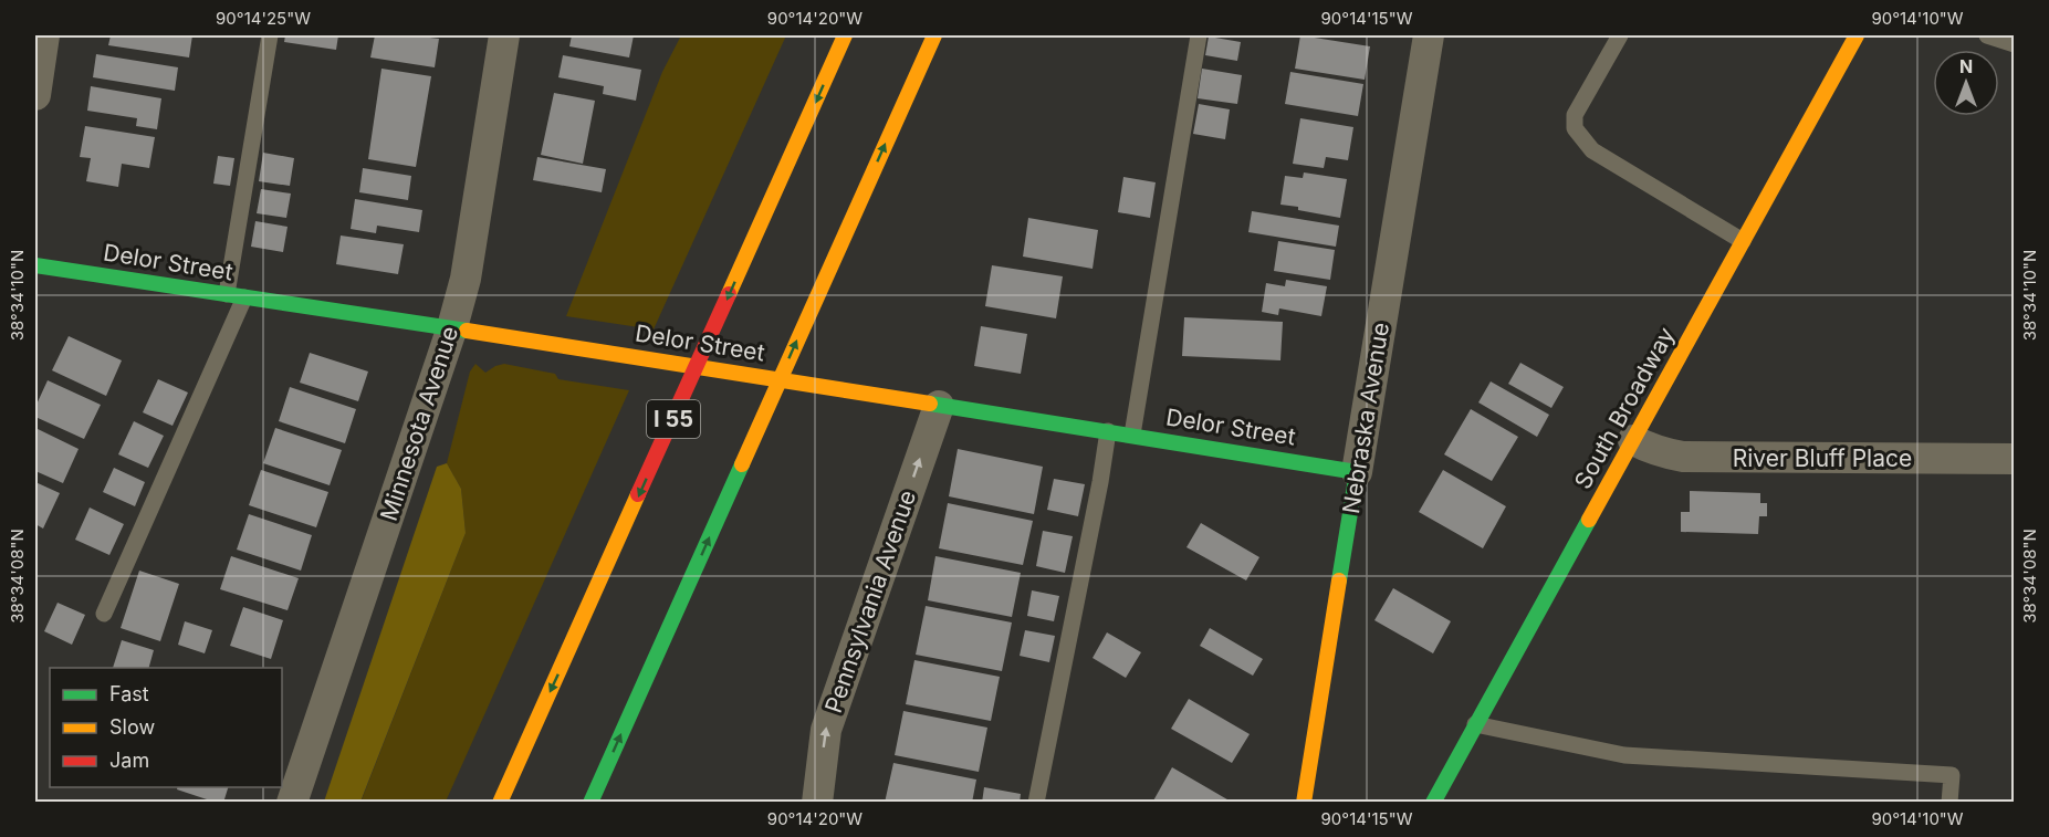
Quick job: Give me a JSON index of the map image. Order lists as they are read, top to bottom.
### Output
{
  "streets": {
    "main road": [
      "Delor Street",
      "South Broadway",
      "Nebraska Avenue",
      "I 55"
    ],
    "street": ["Minnesota Avenue", "River Bluff Place", "Pennsylvania Avenue"]
  },
  "crossings": [
    ["Delor Street", "Nebraska Avenue"],
    ["Delor Street", "Minnesota Avenue"],
    ["Delor Street", "Pennsylvania Avenue"],
    ["South Broadway", "River Bluff Place"]
  ],
  "one_way": ["Pennsylvania Avenue"],
  "legend": ["Fast", "Slow", "Jam"],
  "north": "top",
  "coordinates": [
    "90°14'25\"W",
    "90°14'20\"W",
    "90°14'15\"W",
    "90°14'10\"W",
    "38°34'10\"N",
    "38°34'08\"N"
  ]
}
